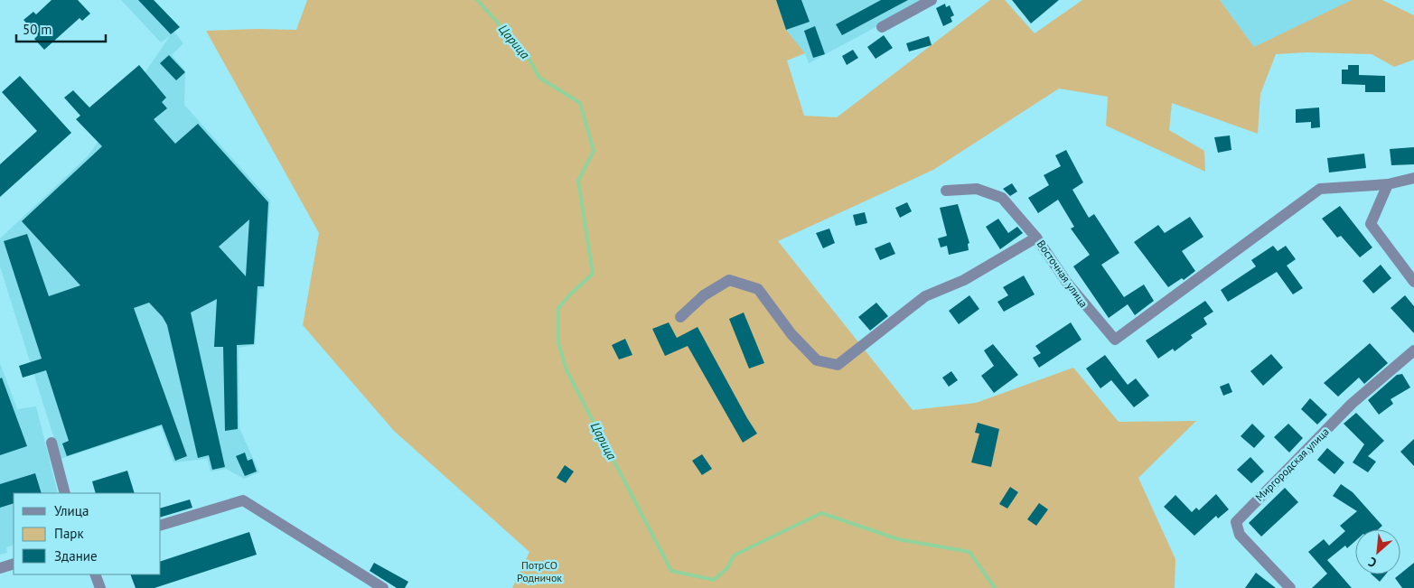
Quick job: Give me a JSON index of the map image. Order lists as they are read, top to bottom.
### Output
{
  "streets": {
    "street": ["Восточная улица", "Миргородская улица"]
  },
  "water": ["Царица"],
  "parks": ["ПотрСО Родничок"],
  "legend": ["Улица", "Парк", "Здание"],
  "scale_bar": "50 m",
  "north": "bottom left"
}
